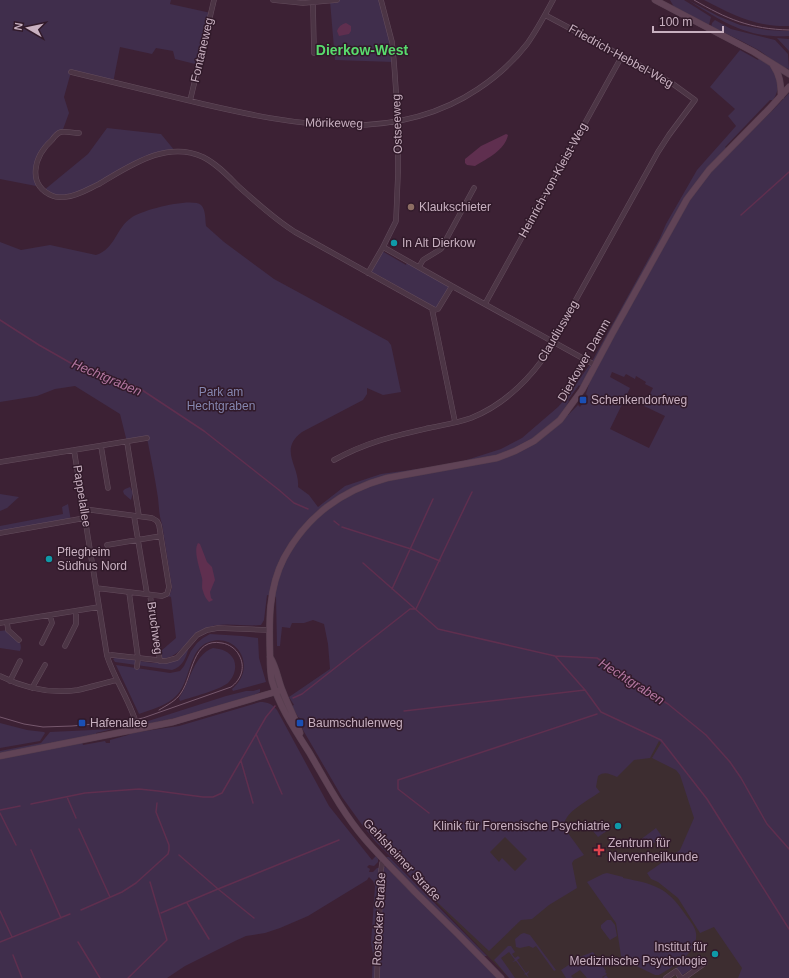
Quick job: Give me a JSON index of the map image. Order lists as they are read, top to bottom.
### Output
{
  "streets": {
    "street": [
      "Fontaneweg",
      "Friedrich-Hebbel-Weg",
      "Mörikeweg",
      "Ostseeweg",
      "Heinrich-von-Kleist-Weg",
      "Claudiusweg",
      "Dierkower Damm",
      "Pappelallee",
      "Bruchweg",
      "Gehlsheimer Straße",
      "Rostocker Straße"
    ]
  },
  "crossings": [
    ["Fontaneweg", "Mörikeweg"],
    ["Friedrich-Hebbel-Weg", "Mörikeweg"],
    ["Friedrich-Hebbel-Weg", "Heinrich-von-Kleist-Weg"],
    ["Friedrich-Hebbel-Weg", "Claudiusweg"],
    ["Mörikeweg", "Ostseeweg"],
    ["Dierkower Damm", "Bruchweg"],
    ["Dierkower Damm", "Gehlsheimer Straße"],
    ["Pappelallee", "Bruchweg"],
    ["Gehlsheimer Straße", "Rostocker Straße"]
  ],
  "districts": ["Dierkow-West"],
  "water": ["Hechtgraben"],
  "parks": ["Park am Hechtgraben"],
  "places": {
    "other": [
      "Klaukschieter",
      "In Alt Dierkow",
      "Pflegheim Südhus Nord",
      "Klinik für Forensische Psychiatrie",
      "Institut für Medizinische Psychologie"
    ],
    "transit": ["Schenkendorfweg", "Hafenallee", "Baumschulenweg"],
    "health": ["Zentrum für Nervenheilkunde"]
  },
  "scale_bar": "100 m",
  "north": "left"
}
